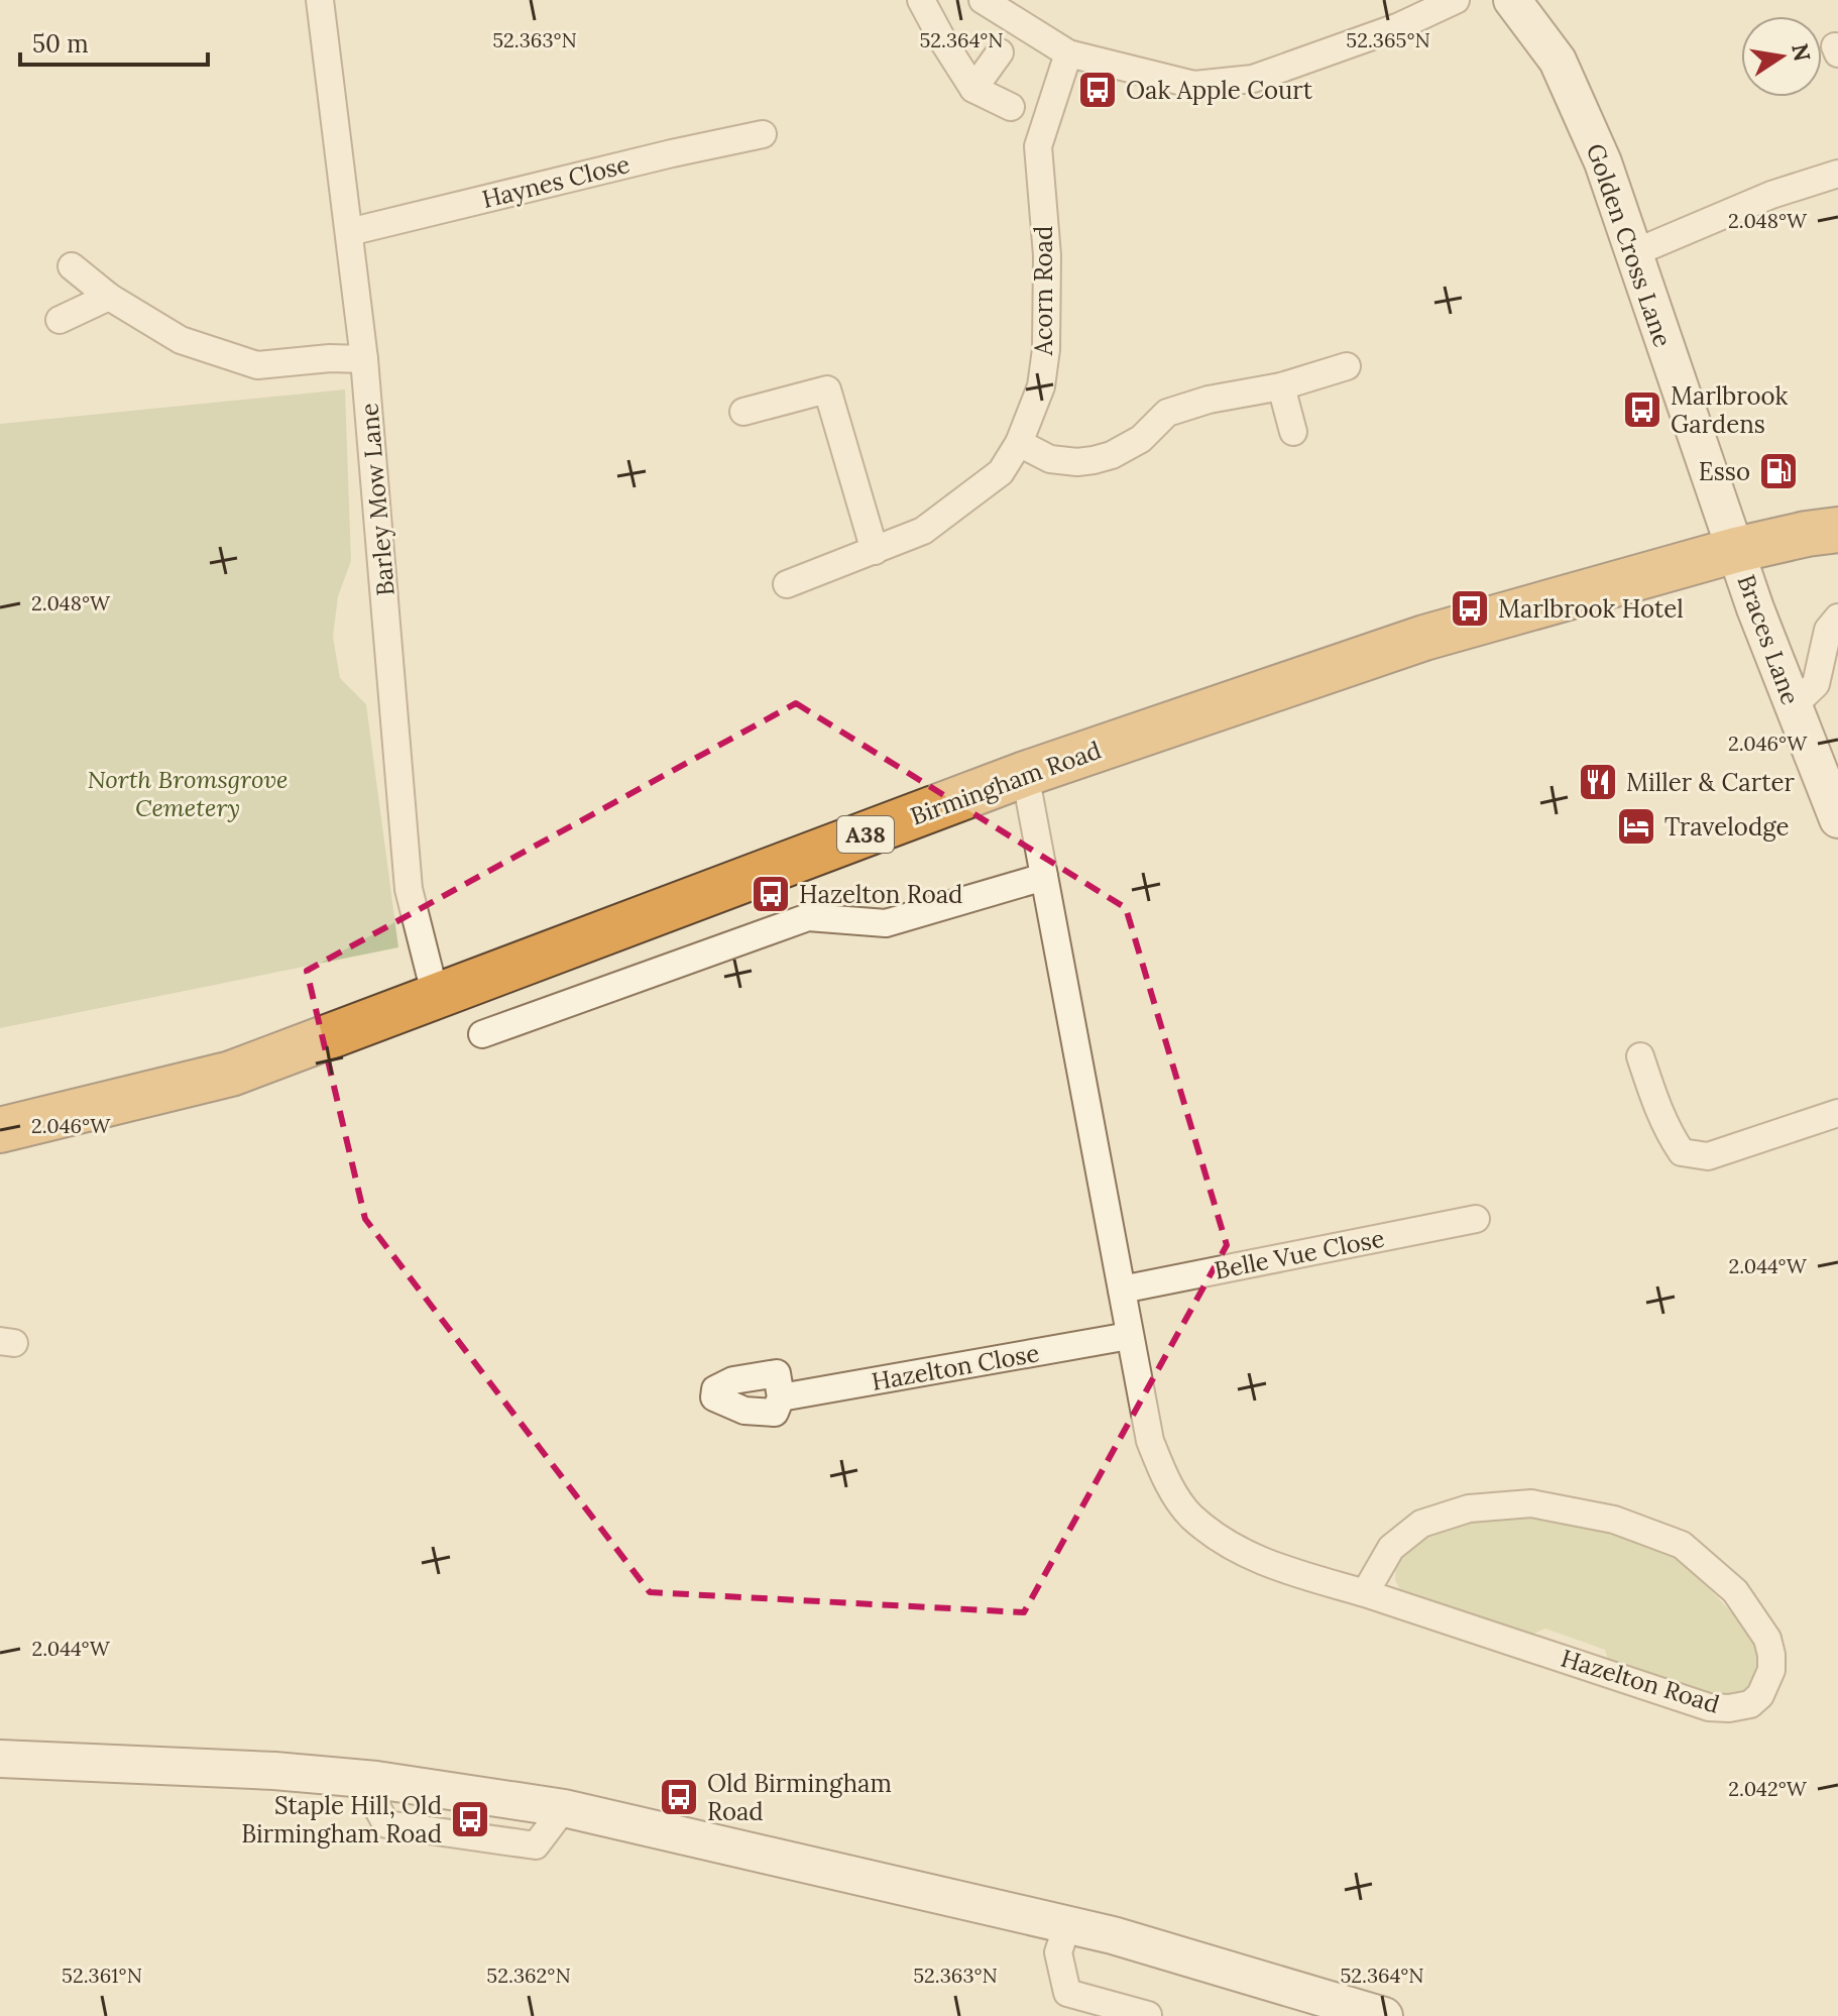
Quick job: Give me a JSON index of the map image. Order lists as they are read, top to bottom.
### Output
{
  "streets": {
    "highway": ["Birmingham Road", "A38"],
    "main road": ["Golden Cross Lane", "Braces Lane"],
    "street": [
      "Haynes Close",
      "Acorn Road",
      "Barley Mow Lane",
      "Belle Vue Close",
      "Hazelton Close",
      "Hazelton Road"
    ]
  },
  "crossings": [
    ["Haynes Close", "Barley Mow Lane"],
    ["Golden Cross Lane", "Braces Lane"],
    ["Golden Cross Lane", "Birmingham Road"],
    ["Barley Mow Lane", "Birmingham Road"],
    ["Braces Lane", "Birmingham Road"],
    ["Birmingham Road", "Hazelton Road"],
    ["Belle Vue Close", "Hazelton Road"],
    ["Hazelton Close", "Hazelton Road"]
  ],
  "parks": ["North Bromsgrove Cemetery"],
  "places": {
    "bus stop": [
      "Oak Apple Court",
      "Marlbrook Gardens",
      "Marlbrook Hotel",
      "Hazelton Road",
      "Old Birmingham Road",
      "Staple Hill, Old Birmingham Road"
    ],
    "fuel station": ["Esso"],
    "restaurant": ["Miller & Carter"],
    "hotel": ["Travelodge"]
  },
  "scale_bar": "50 m",
  "north": "right",
  "coordinates": [
    "52.363°N",
    "52.364°N",
    "52.365°N",
    "2.048°W",
    "2.046°W",
    "2.044°W",
    "2.042°W",
    "52.361°N",
    "52.362°N"
  ]
}
